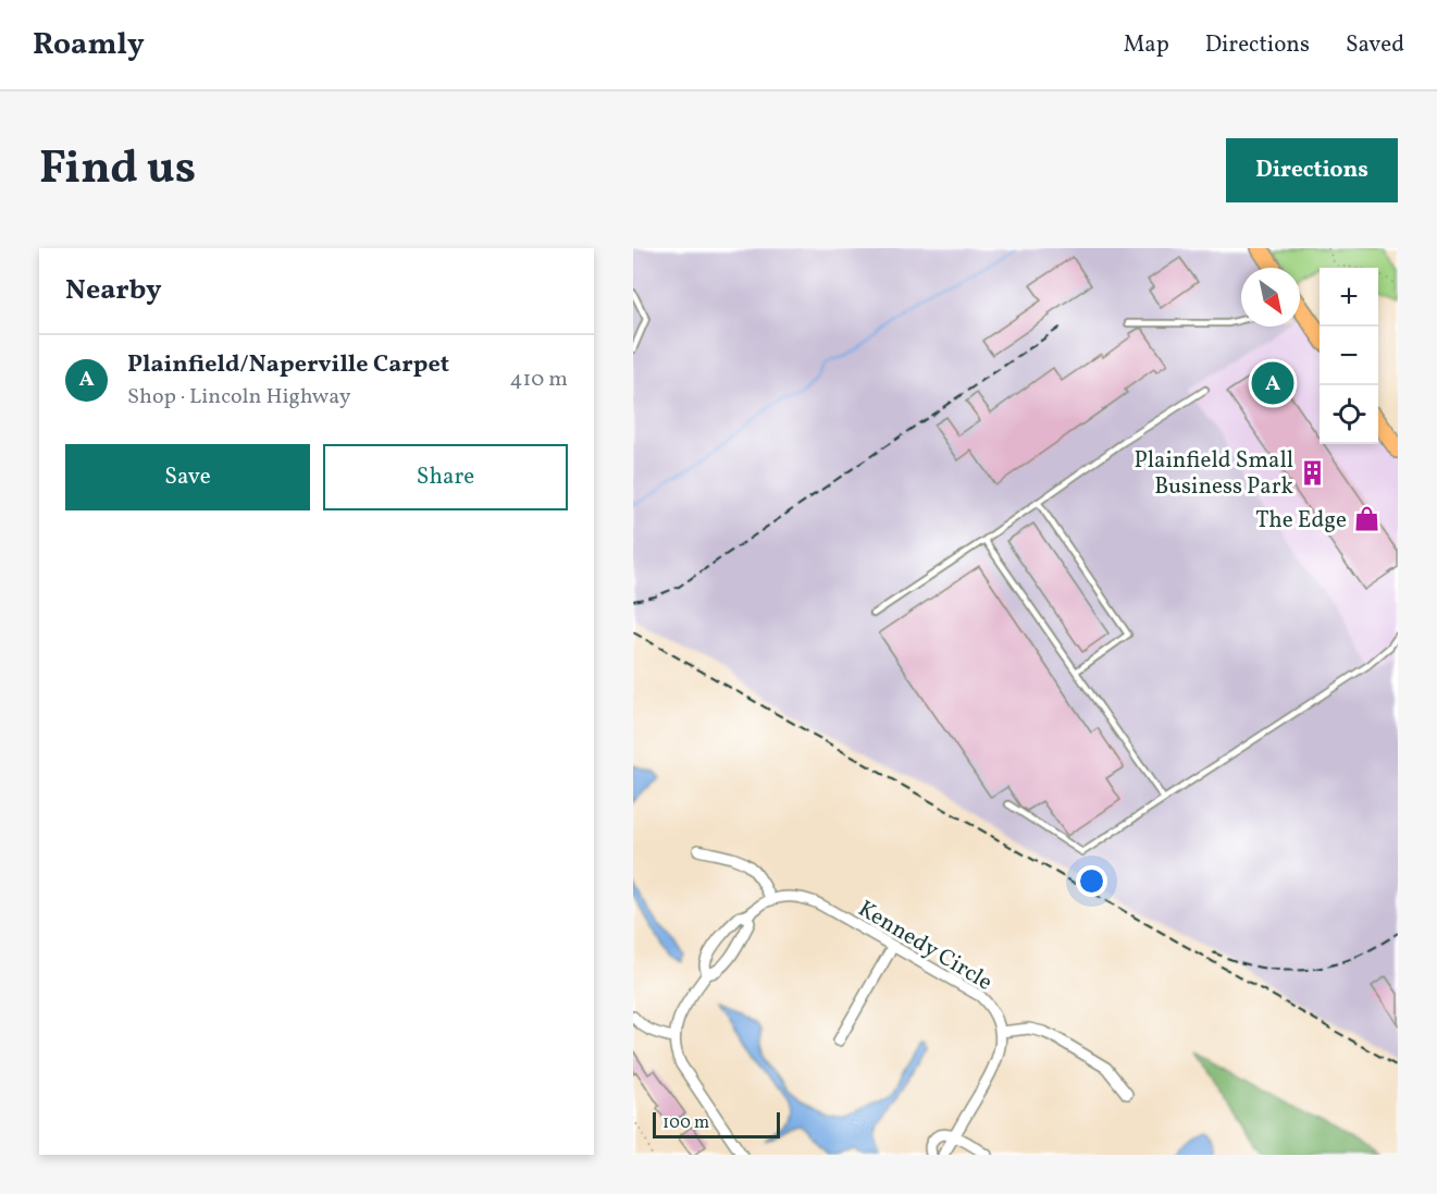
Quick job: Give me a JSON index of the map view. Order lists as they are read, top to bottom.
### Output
{
  "streets": {
    "street": ["Kennedy Circle"]
  },
  "places": {
    "building": ["Plainfield Small Business Park"],
    "shop": ["The Edge"]
  },
  "scale_bar": "100 m",
  "north": "bottom right",
  "page": {
    "header": "Roamly",
    "nav": ["Map", "Directions", "Saved"],
    "title": "Find us",
    "buttons": [
      "Directions",
      ["Save", "Share"]
    ],
    "heading": "Nearby",
    "map_buttons": ["+", "−"],
    "list": [
      {
        "mark": "A",
        "name": "Plainfield/Naperville Carpet",
        "note": "Shop · Lincoln Highway",
        "value": "410 m"
      }
    ],
    "pins": "A",
    "scale": "100 m"
  }
}
